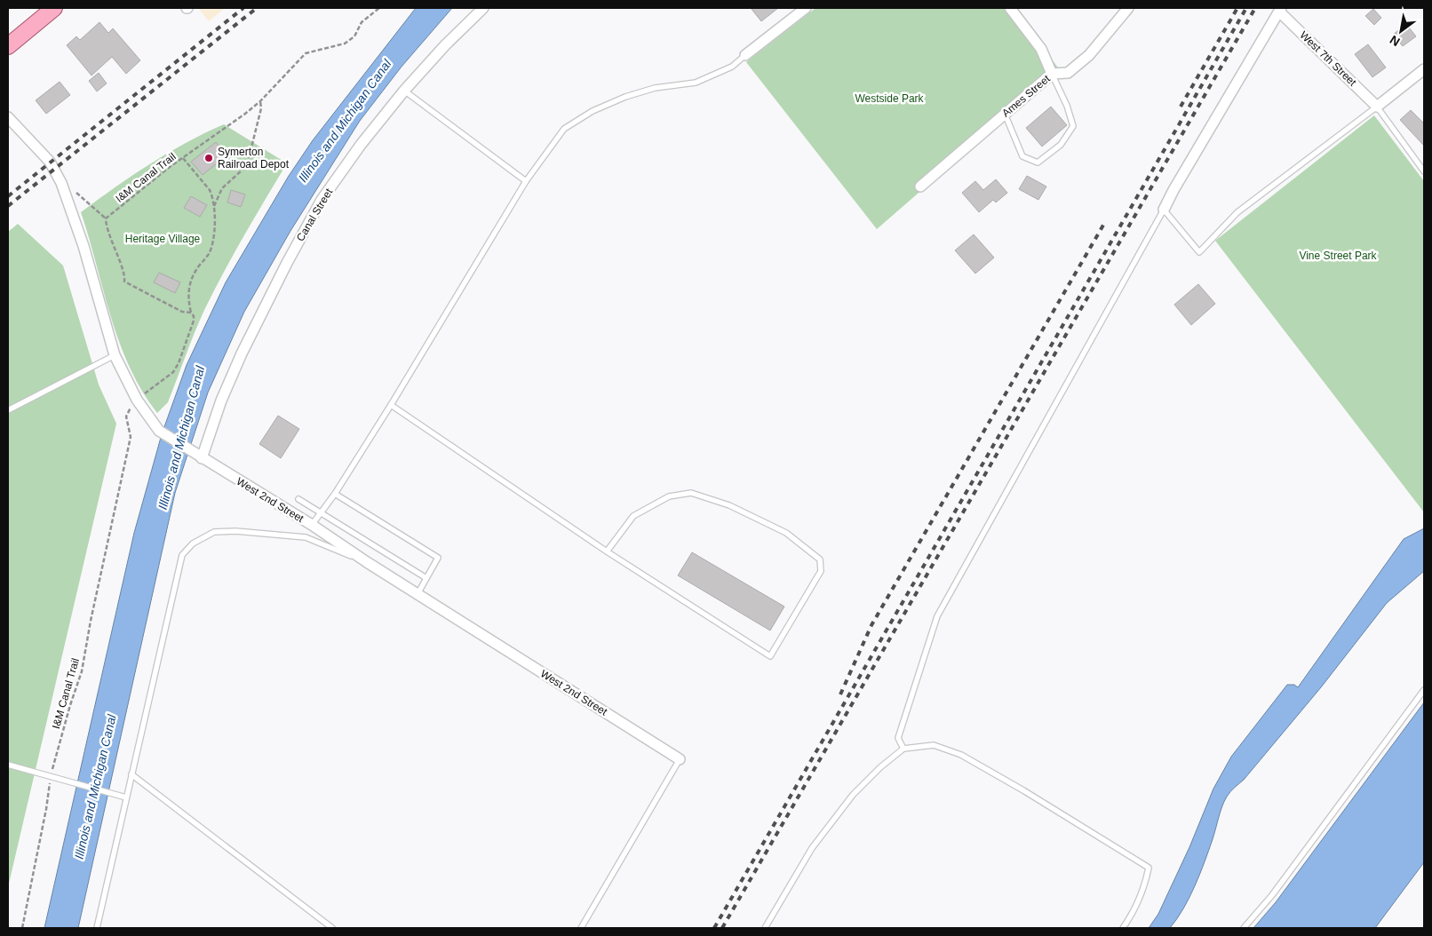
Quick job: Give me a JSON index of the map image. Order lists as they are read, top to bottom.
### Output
{
  "streets": {
    "street": [
      "West 7th Street",
      "Ames Street",
      "Canal Street",
      "West 2nd Street"
    ],
    "path": ["I&M Canal Trail"]
  },
  "crossings": [
    ["Canal Street", "West 2nd Street"]
  ],
  "water": ["Illinois and Michigan Canal"],
  "parks": ["Westside Park", "Heritage Village", "Vine Street Park"],
  "places": ["Symerton Railroad Depot"],
  "north": "bottom left"
}
